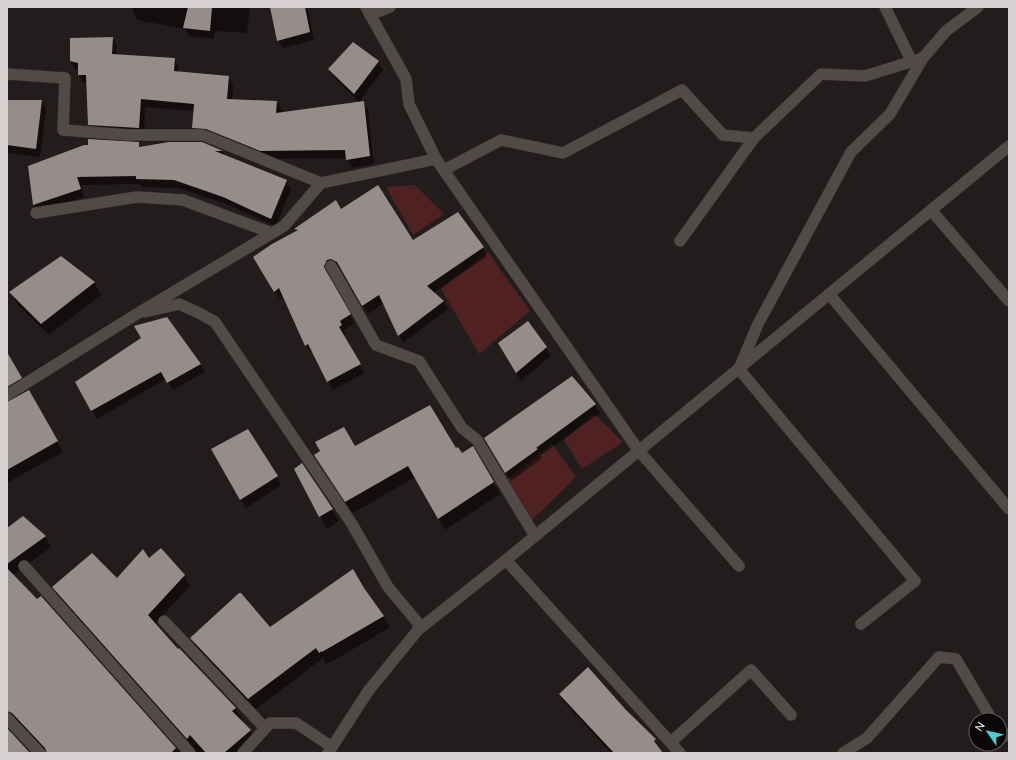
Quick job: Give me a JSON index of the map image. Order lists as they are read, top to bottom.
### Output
{
  "north": "top left"
}
